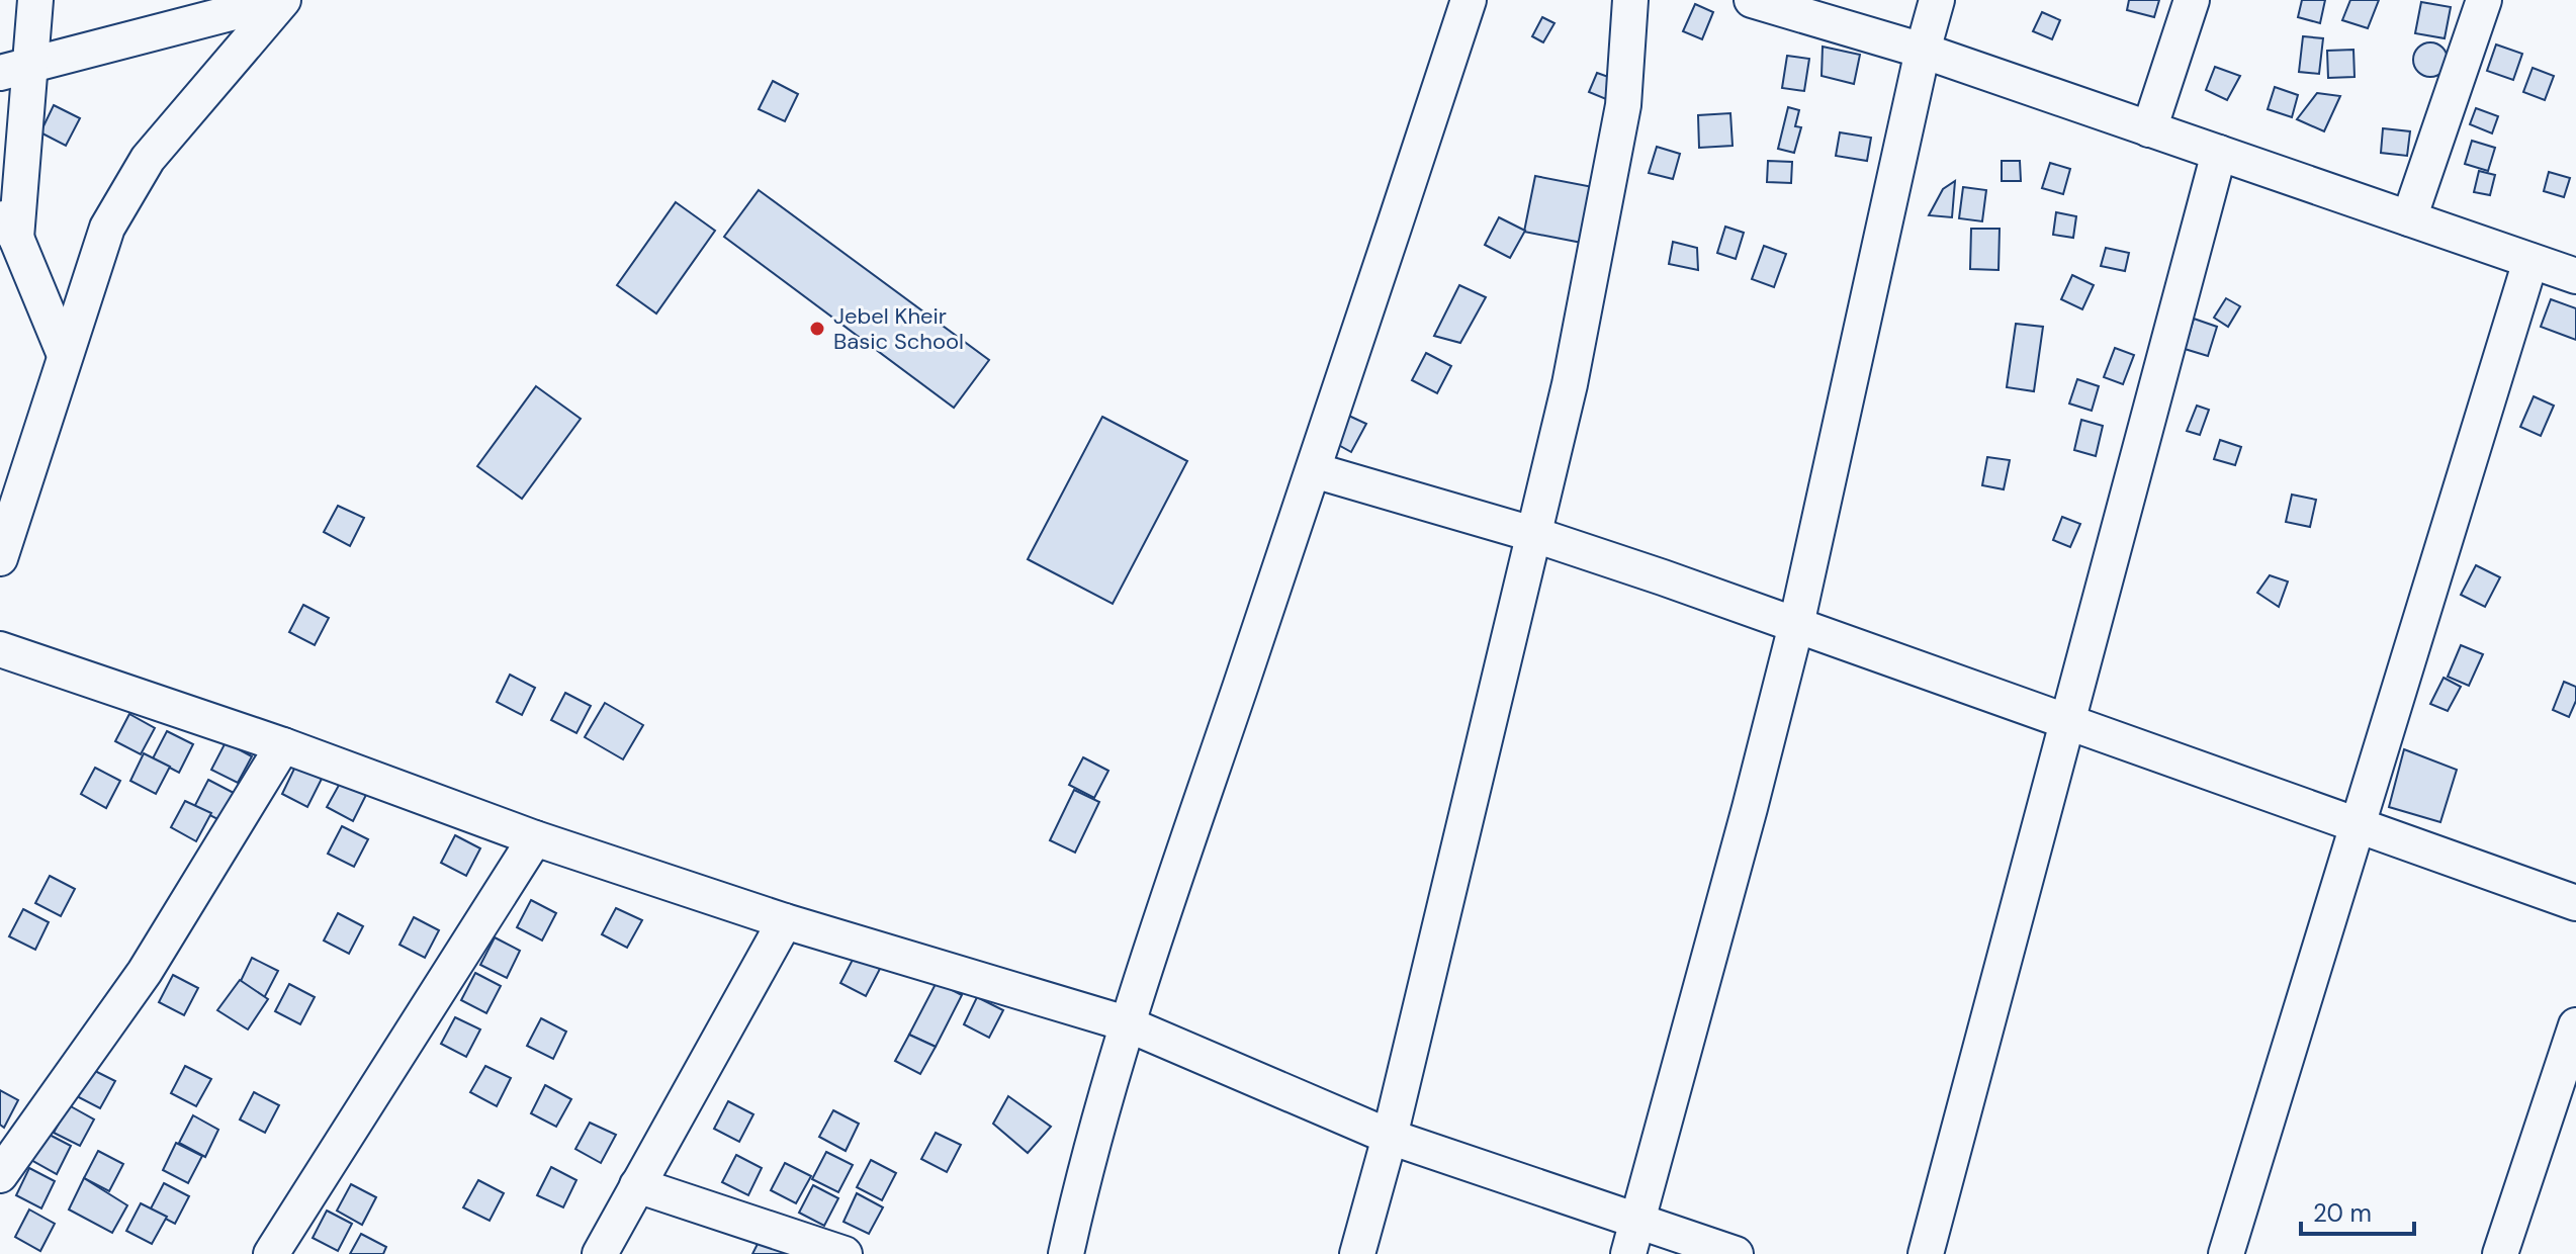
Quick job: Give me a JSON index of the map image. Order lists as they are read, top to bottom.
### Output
{
  "places": ["Jebel Kheir Basic School"],
  "scale_bar": "20 m"
}
